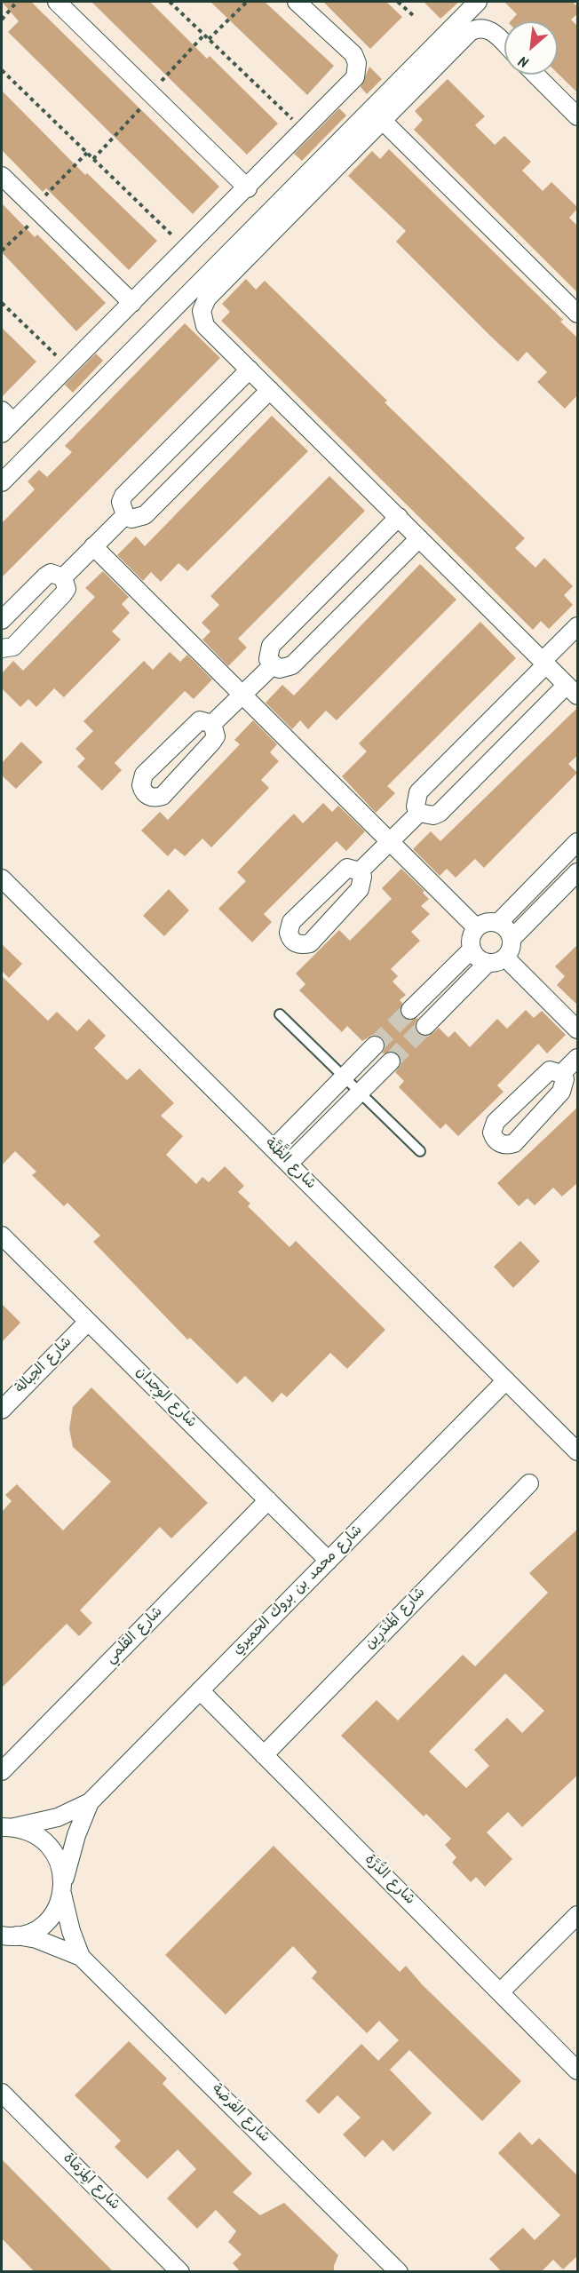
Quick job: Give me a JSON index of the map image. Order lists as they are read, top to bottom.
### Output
{
  "streets": {
    "street": [
      "شارع الظَّنَّة",
      "شارع الحِبالة",
      "شارع الوِجدان",
      "شارع محمد بن بروك الحميري",
      "شارع المَنْدَرِين",
      "شارع القلمي",
      "شارع الدُّرَّة",
      "شارع الفَرضة",
      "شارع المِزمَاة"
    ]
  },
  "crossings": [
    ["شارع الظَّنَّة", "شارع محمد بن بروك الحميري"],
    ["شارع الحِبالة", "شارع الوِجدان"],
    ["شارع الوِجدان", "شارع محمد بن بروك الحميري"],
    ["شارع الوِجدان", "شارع القلمي"],
    ["شارع محمد بن بروك الحميري", "شارع الدُّرَّة"],
    ["شارع محمد بن بروك الحميري", "شارع الفَرضة"],
    ["شارع المَنْدَرِين", "شارع الدُّرَّة"]
  ],
  "north": "bottom left"
}
